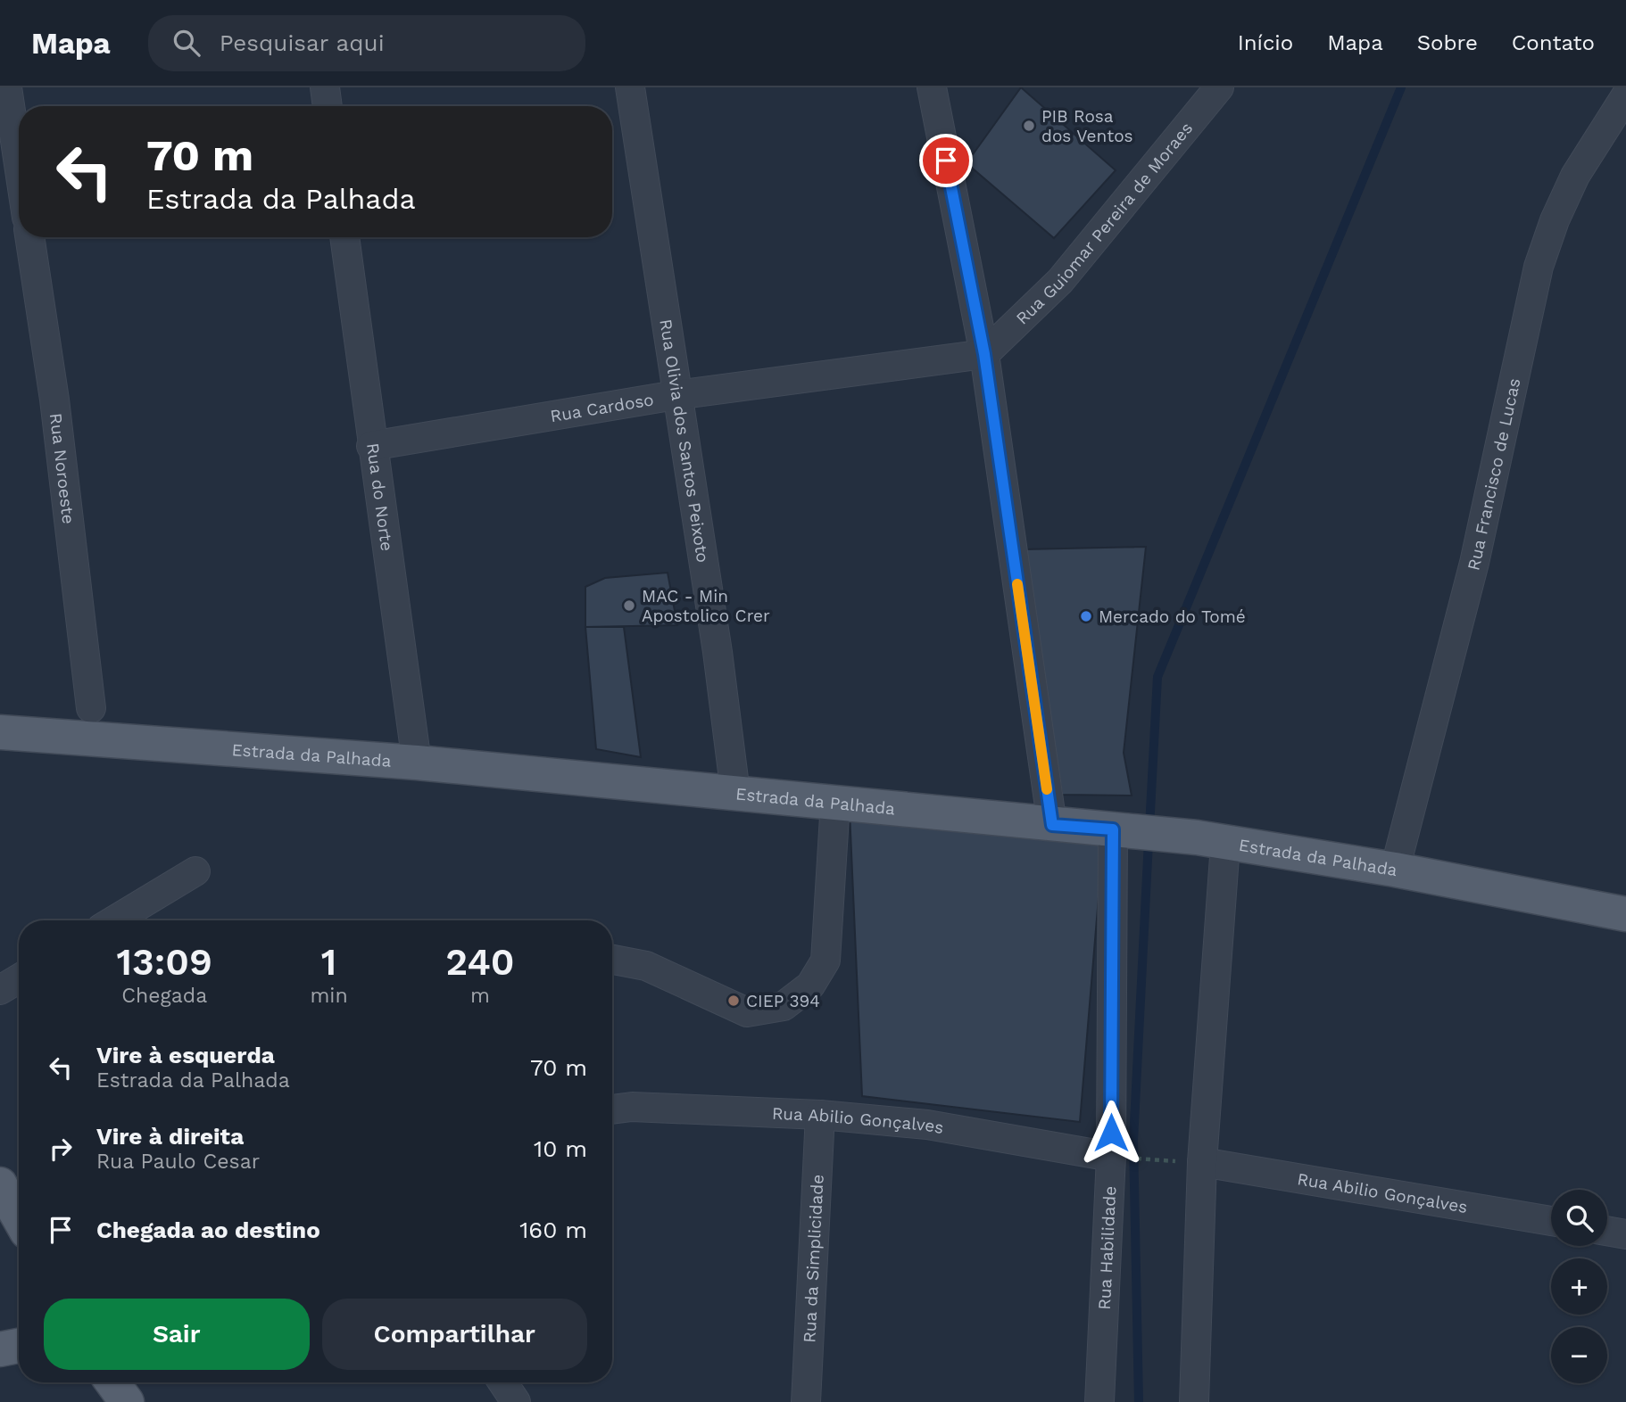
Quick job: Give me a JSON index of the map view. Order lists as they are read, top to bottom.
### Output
{
  "streets": {
    "main road": ["Estrada da Palhada"],
    "street": [
      "Rua Guiomar Pereira de Moraes",
      "Rua Cardoso",
      "Rua Olivia dos Santos Peixoto",
      "Rua Noroeste",
      "Rua Francisco de Lucas",
      "Rua do Norte",
      "Rua Abilio Gonçalves",
      "Rua Habilidade",
      "Rua da Simplicidade"
    ]
  },
  "crossings": [
    ["Rua Guiomar Pereira de Moraes", "Rua Cardoso"],
    ["Rua Cardoso", "Rua Olivia dos Santos Peixoto"],
    ["Rua Cardoso", "Rua do Norte"],
    ["Rua Olivia dos Santos Peixoto", "Estrada da Palhada"],
    ["Rua Francisco de Lucas", "Estrada da Palhada"],
    ["Rua do Norte", "Estrada da Palhada"],
    ["Estrada da Palhada", "Rua Habilidade"],
    ["Rua Abilio Gonçalves", "Rua Habilidade"],
    ["Rua Abilio Gonçalves", "Rua da Simplicidade"]
  ],
  "places": [
    "PIB Rosa dos Ventos",
    "MAC - Min Apostolico Crer",
    "Mercado do Tomé",
    "CIEP 394"
  ],
  "page": {
    "header": "Mapa",
    "search": "Pesquisar aqui",
    "nav": [
      "Início",
      "Mapa",
      "Sobre",
      "Contato"
    ],
    "turn": ["70 m", "Estrada da Palhada"],
    "eta": [
      "13:09",
      "Chegada",
      "1",
      "min",
      "240",
      "m"
    ],
    "list": [
      {
        "name": "Vire à esquerda",
        "note": "Estrada da Palhada",
        "value": "70 m"
      },
      {
        "name": "Vire à direita",
        "note": "Rua Paulo Cesar",
        "value": "10 m"
      },
      {
        "name": "Chegada ao destino",
        "value": "160 m"
      }
    ],
    "map_buttons": ["+", "−"],
    "buttons": ["Sair", "Compartilhar"]
  }
}
